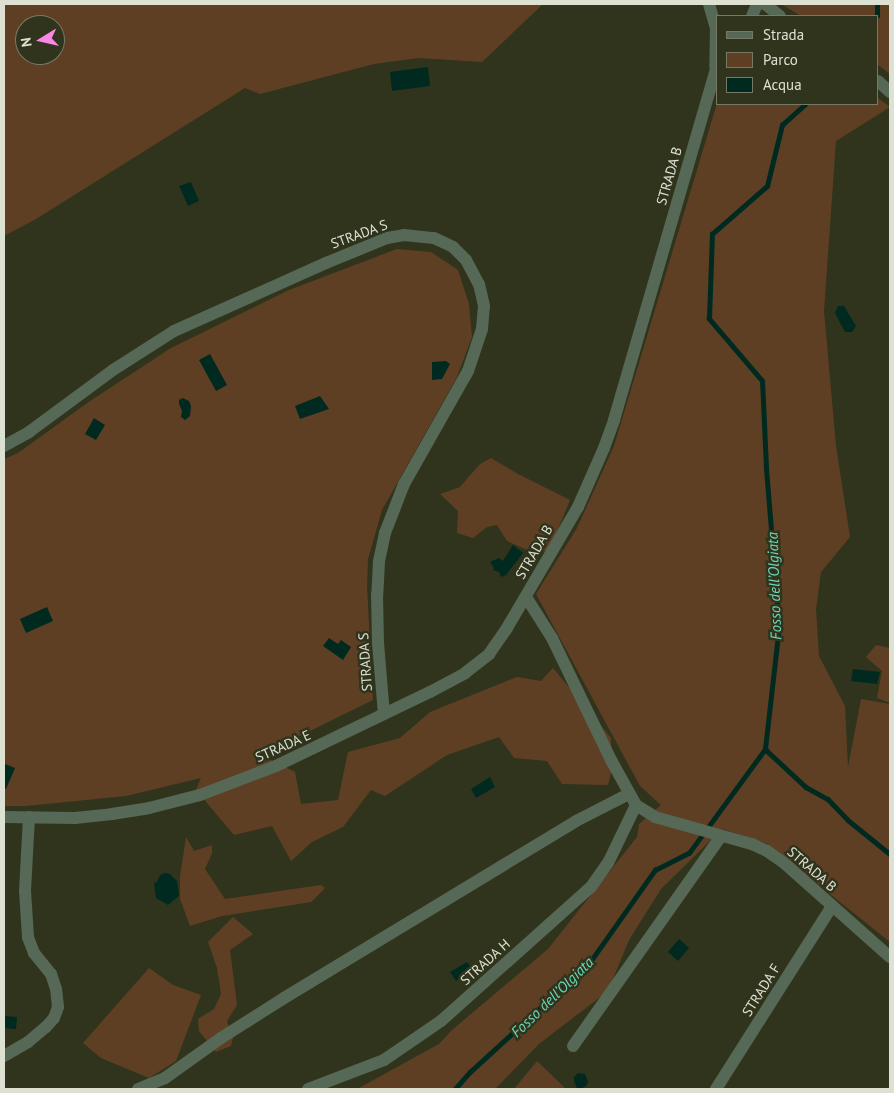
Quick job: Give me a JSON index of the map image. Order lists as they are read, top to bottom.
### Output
{
  "streets": {
    "street": [
      "STRADA B",
      "STRADA S",
      "STRADA E",
      "STRADA H",
      "STRADA F"
    ]
  },
  "crossings": [
    ["STRADA B", "STRADA E"],
    ["STRADA B", "STRADA H"],
    ["STRADA B", "STRADA F"],
    ["STRADA S", "STRADA E"]
  ],
  "water": ["Fosso dell’Olgiata"],
  "legend": ["Strada", "Parco", "Acqua"],
  "north": "left"
}
